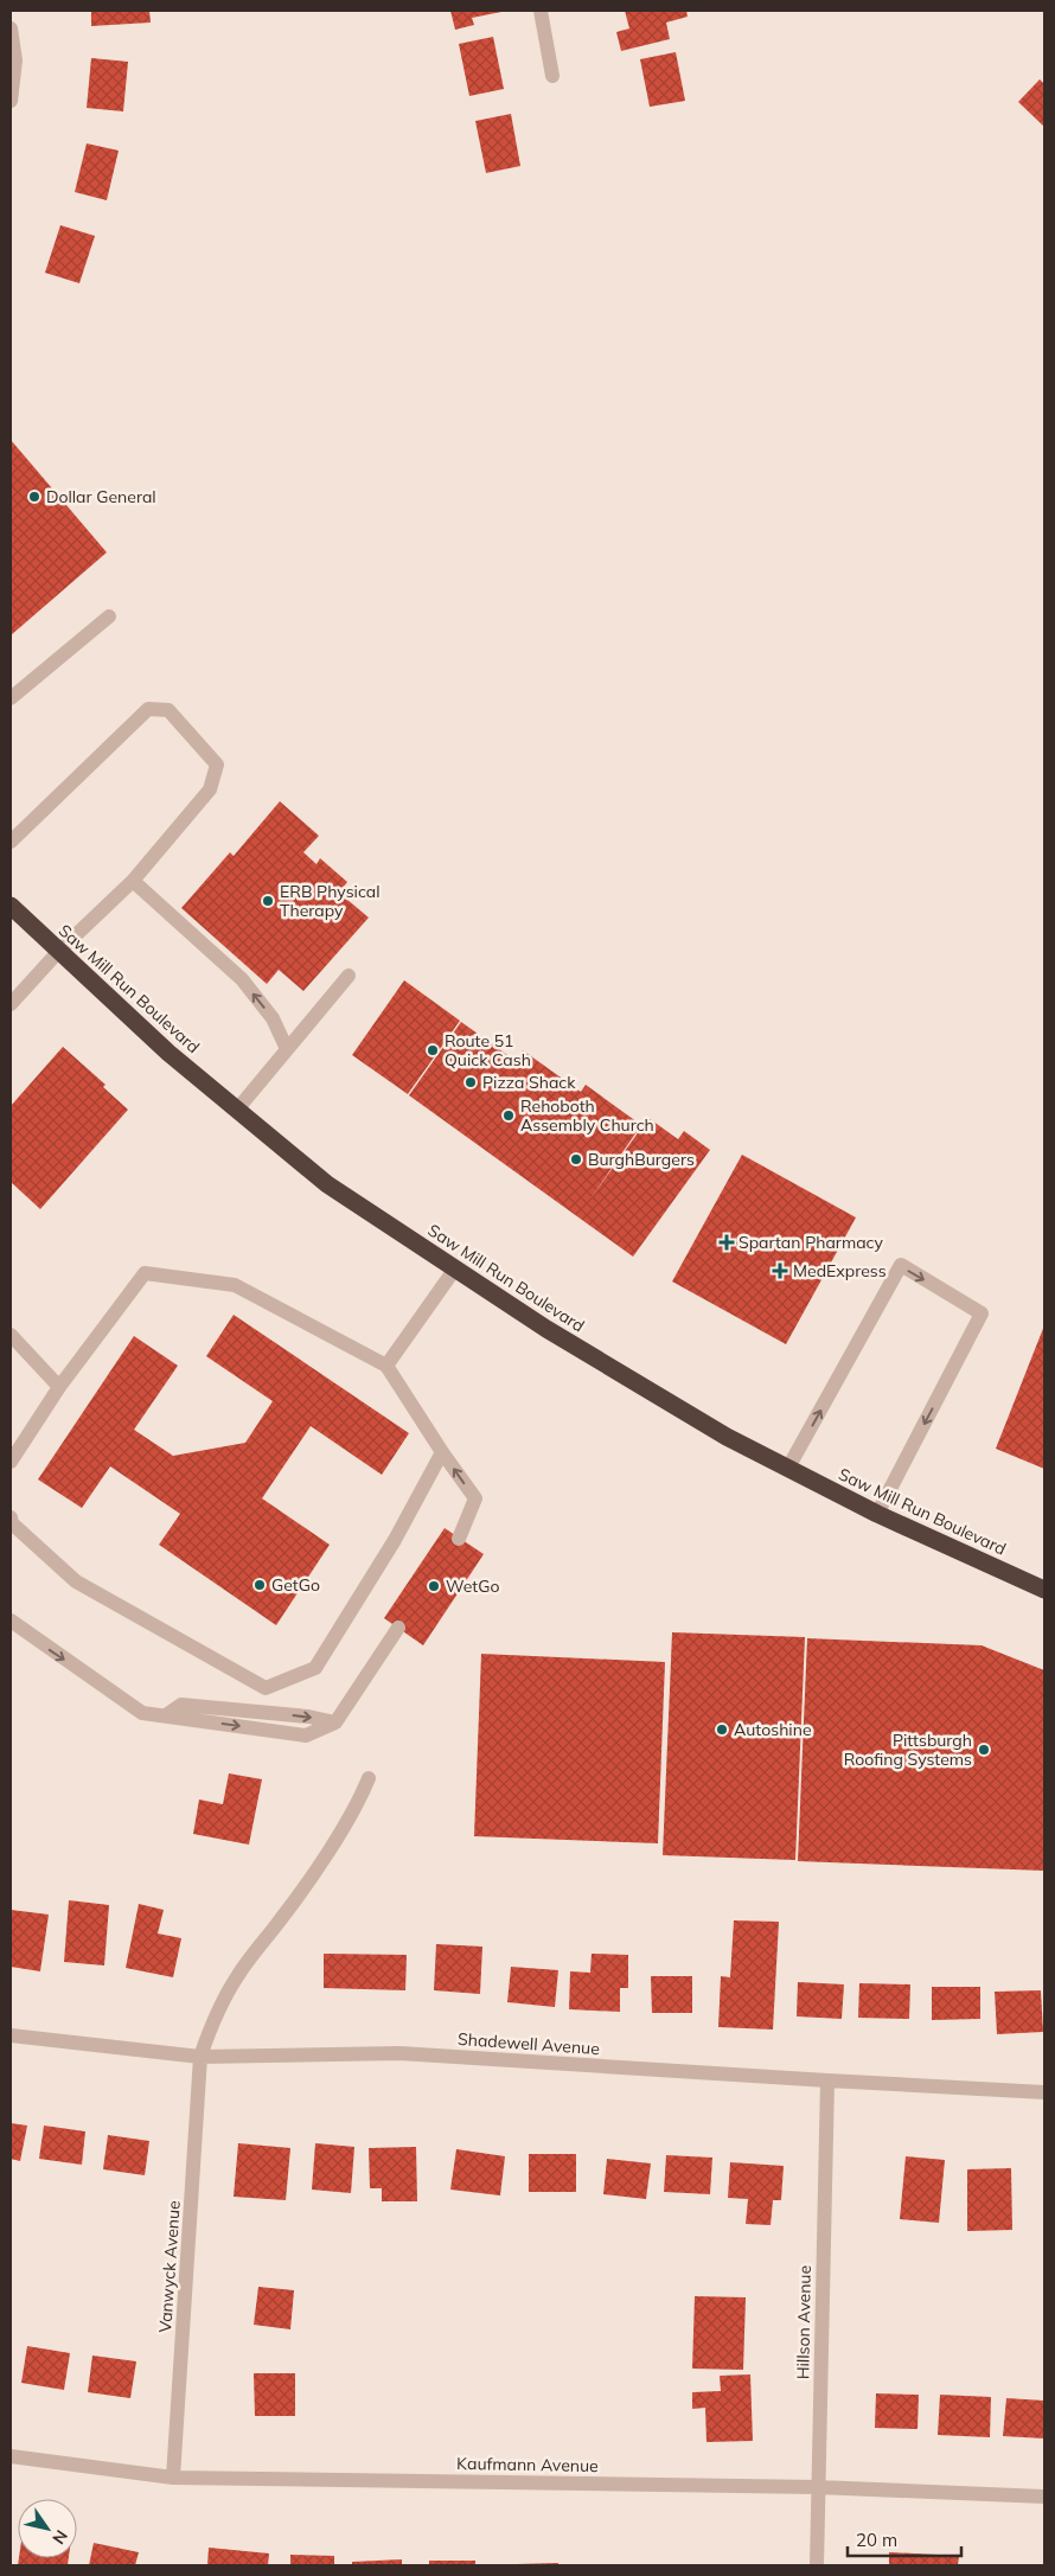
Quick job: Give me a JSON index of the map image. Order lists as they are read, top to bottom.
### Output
{
  "streets": {
    "highway": ["Saw Mill Run Boulevard"],
    "street": [
      "Shadewell Avenue",
      "Vanwyck Avenue",
      "Hillson Avenue",
      "Kaufmann Avenue"
    ]
  },
  "crossings": [
    ["Shadewell Avenue", "Vanwyck Avenue"],
    ["Shadewell Avenue", "Hillson Avenue"],
    ["Vanwyck Avenue", "Kaufmann Avenue"],
    ["Hillson Avenue", "Kaufmann Avenue"]
  ],
  "places": {
    "other": [
      "Dollar General",
      "ERB Physical Therapy",
      "Route 51 Quick Cash",
      "Pizza Shack",
      "Rehoboth Assembly Church",
      "BurghBurgers",
      "GetGo",
      "WetGo",
      "Autoshine",
      "Pittsburgh Roofing Systems"
    ],
    "health": ["Spartan Pharmacy", "MedExpress"]
  },
  "scale_bar": "20 m",
  "north": "bottom right"
}
